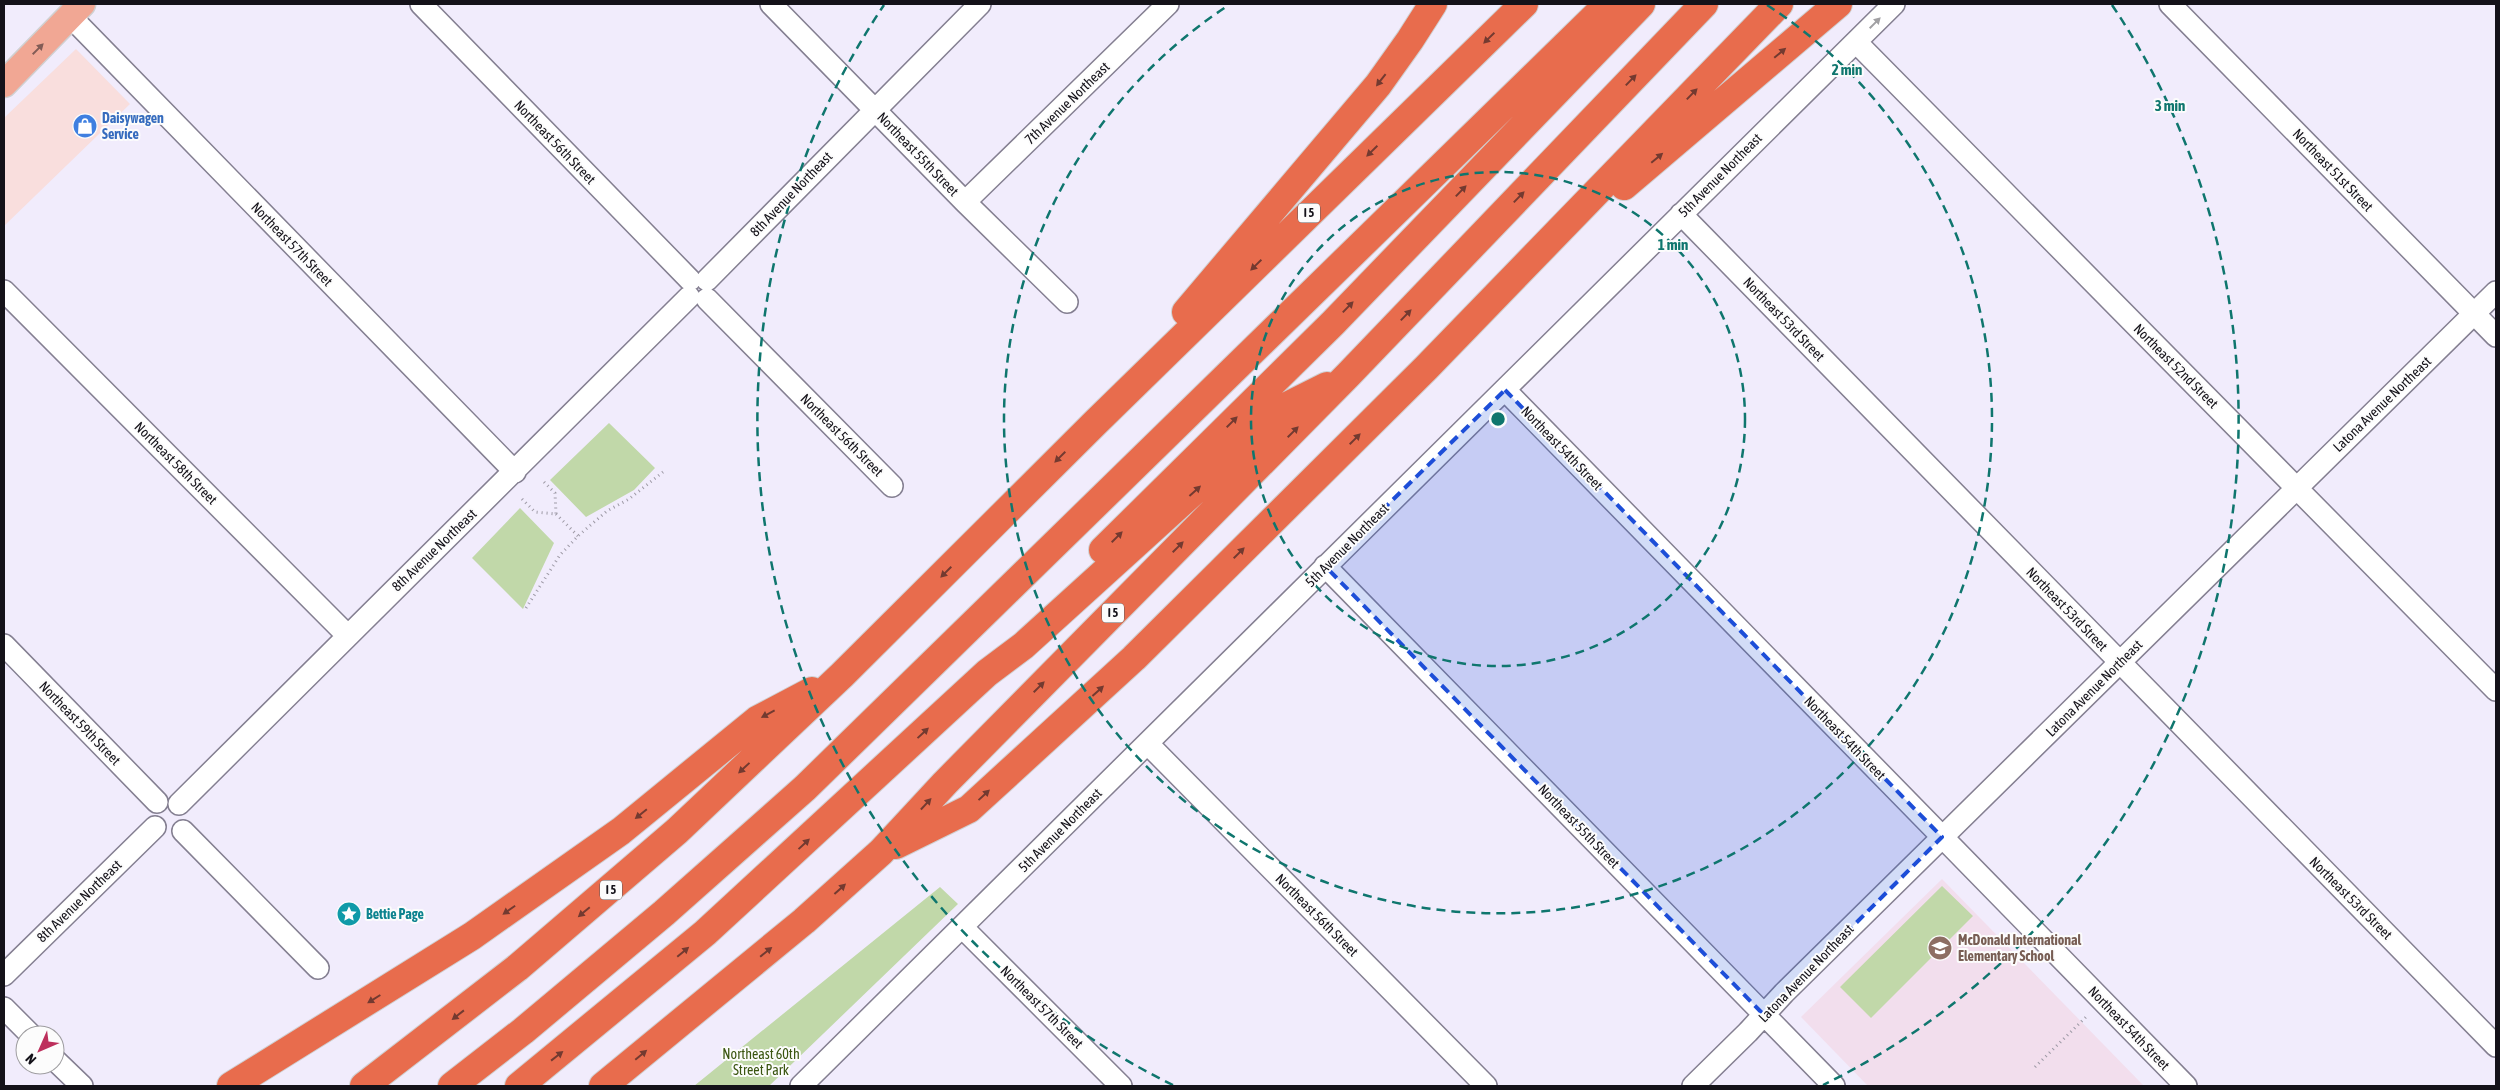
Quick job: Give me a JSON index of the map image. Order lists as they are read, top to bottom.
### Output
{
  "streets": {
    "highway": ["I 5"],
    "street": [
      "7th Avenue Northeast",
      "Northeast 56th Street",
      "Northeast 55th Street",
      "Northeast 51st Street",
      "5th Avenue Northeast",
      "8th Avenue Northeast",
      "Northeast 57th Street",
      "Northeast 53rd Street",
      "Northeast 52nd Street",
      "Latona Avenue Northeast",
      "Northeast 54th Street",
      "Northeast 58th Street",
      "Northeast 59th Street"
    ]
  },
  "crossings": [
    ["7th Avenue Northeast", "Northeast 55th Street"],
    ["Northeast 56th Street", "5th Avenue Northeast"],
    ["Northeast 56th Street", "8th Avenue Northeast"],
    ["Northeast 55th Street", "5th Avenue Northeast"],
    ["Northeast 55th Street", "8th Avenue Northeast"],
    ["Northeast 55th Street", "Latona Avenue Northeast"],
    ["Northeast 51st Street", "Latona Avenue Northeast"],
    ["5th Avenue Northeast", "Northeast 57th Street"],
    ["5th Avenue Northeast", "Northeast 53rd Street"],
    ["5th Avenue Northeast", "Northeast 52nd Street"],
    ["5th Avenue Northeast", "Northeast 54th Street"],
    ["8th Avenue Northeast", "Northeast 57th Street"],
    ["8th Avenue Northeast", "Northeast 58th Street"],
    ["8th Avenue Northeast", "Northeast 59th Street"],
    ["Northeast 53rd Street", "Latona Avenue Northeast"],
    ["Northeast 52nd Street", "Latona Avenue Northeast"],
    ["Latona Avenue Northeast", "Northeast 54th Street"]
  ],
  "parks": ["Northeast 60th Street Park"],
  "places": {
    "shop": ["Daisywagen Service"],
    "place": ["Bettie Page"],
    "school or university": ["McDonald International Elementary School"]
  },
  "north": "bottom left",
  "rings": ["2 min", "3 min", "1 min"]
}
